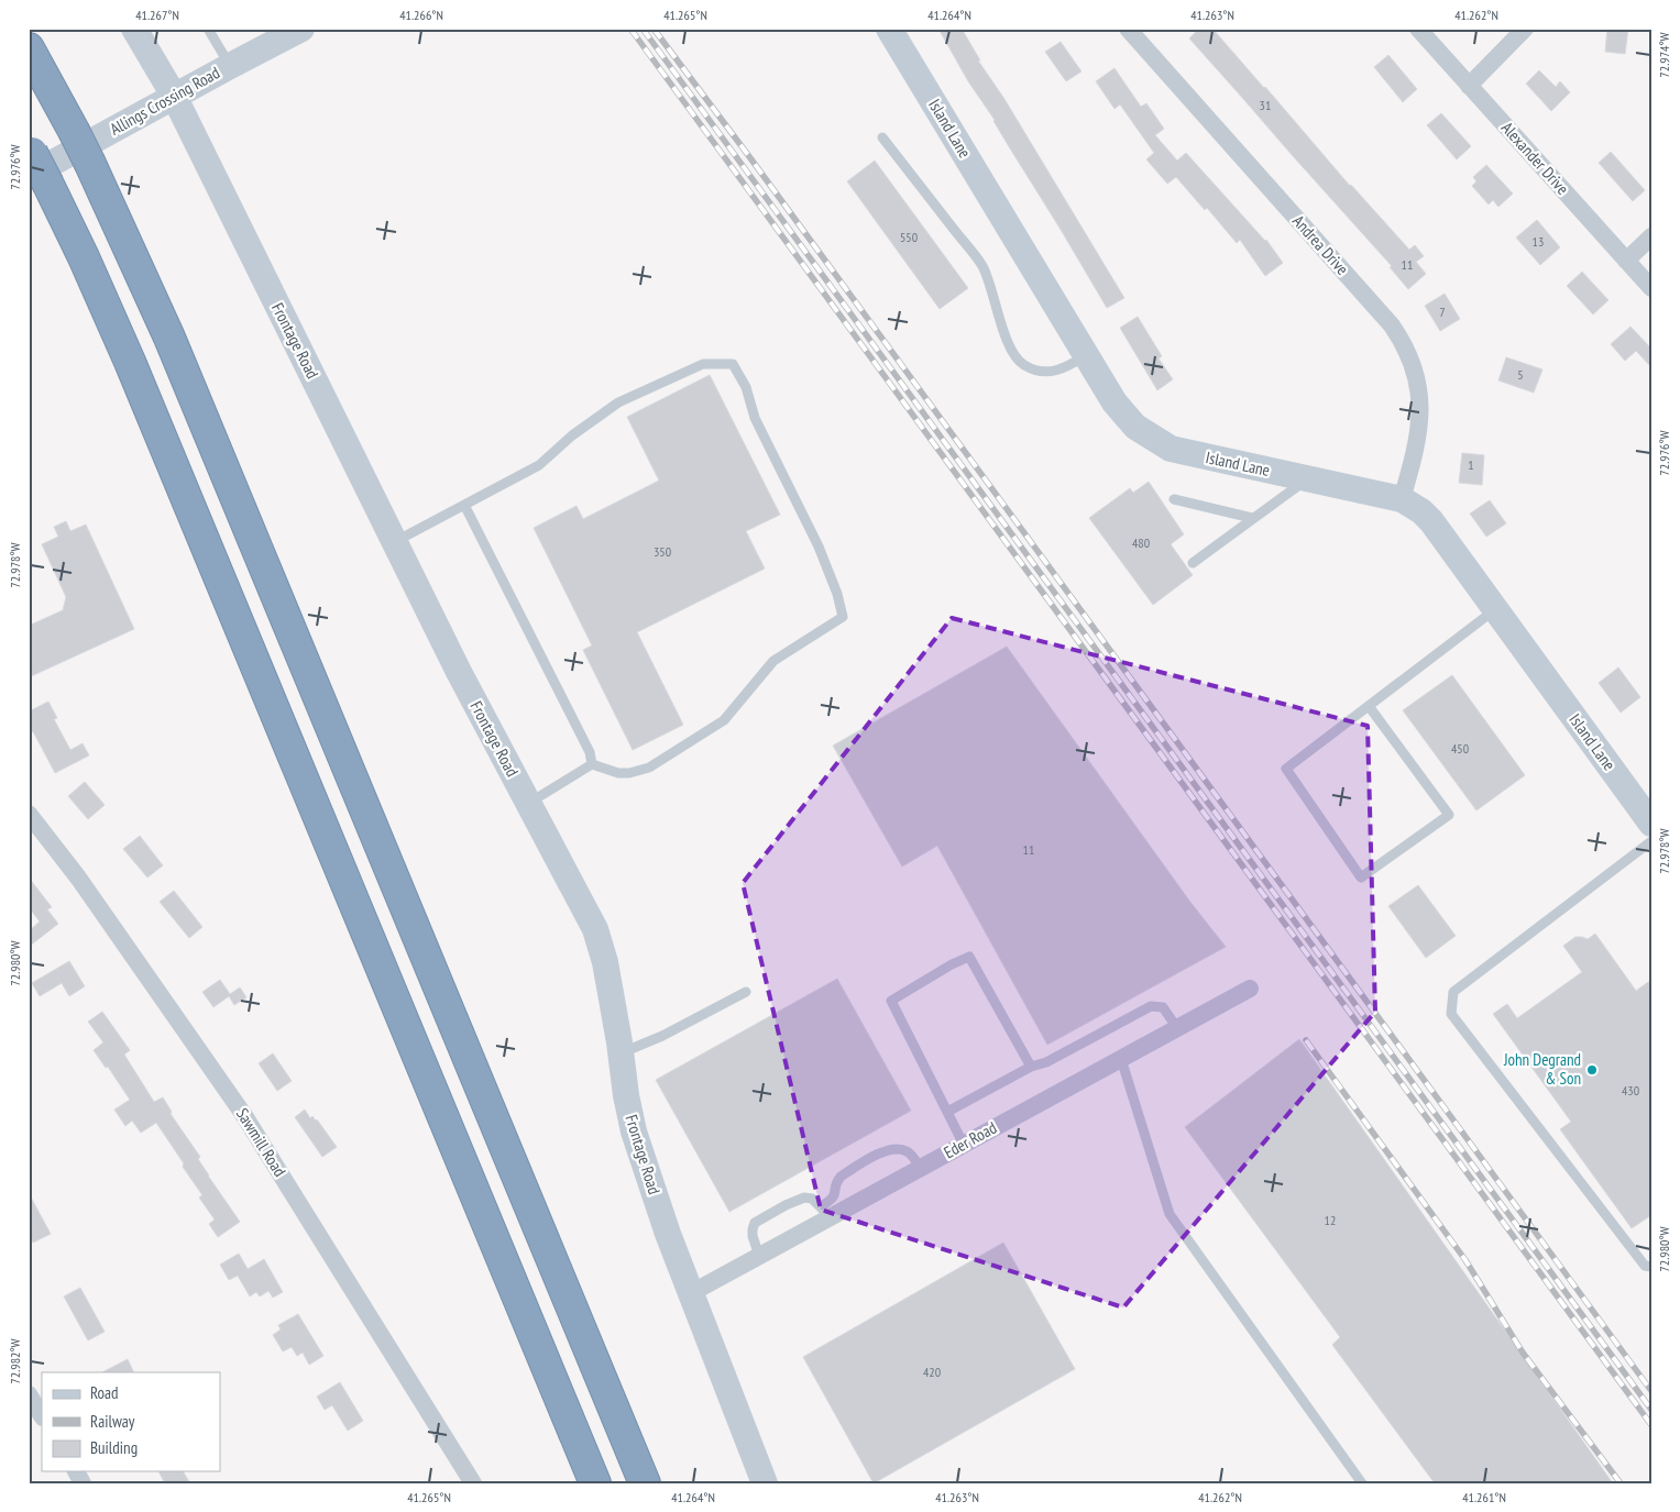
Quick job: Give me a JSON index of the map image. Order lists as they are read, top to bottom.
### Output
{
  "streets": {
    "street": [
      "Allings Crossing Road",
      "Island Lane",
      "Alexander Drive",
      "Andrea Drive",
      "Frontage Road",
      "Eder Road",
      "Sawmill Road"
    ]
  },
  "crossings": [
    ["Allings Crossing Road", "Frontage Road"],
    ["Island Lane", "Andrea Drive"],
    ["Frontage Road", "Eder Road"]
  ],
  "places": ["John Degrand & Son"],
  "house_numbers": [
    "31",
    "550",
    "13",
    "11",
    "7",
    "5",
    "1",
    "480",
    "350",
    "450",
    "11",
    "430",
    "12",
    "420"
  ],
  "legend": ["Road", "Railway", "Building"],
  "coordinates": [
    "41.267°N",
    "41.266°N",
    "41.265°N",
    "41.264°N",
    "41.263°N",
    "41.262°N",
    "72.974°W",
    "72.976°W",
    "72.978°W",
    "72.980°W",
    "72.982°W",
    "41.261°N"
  ]
}
